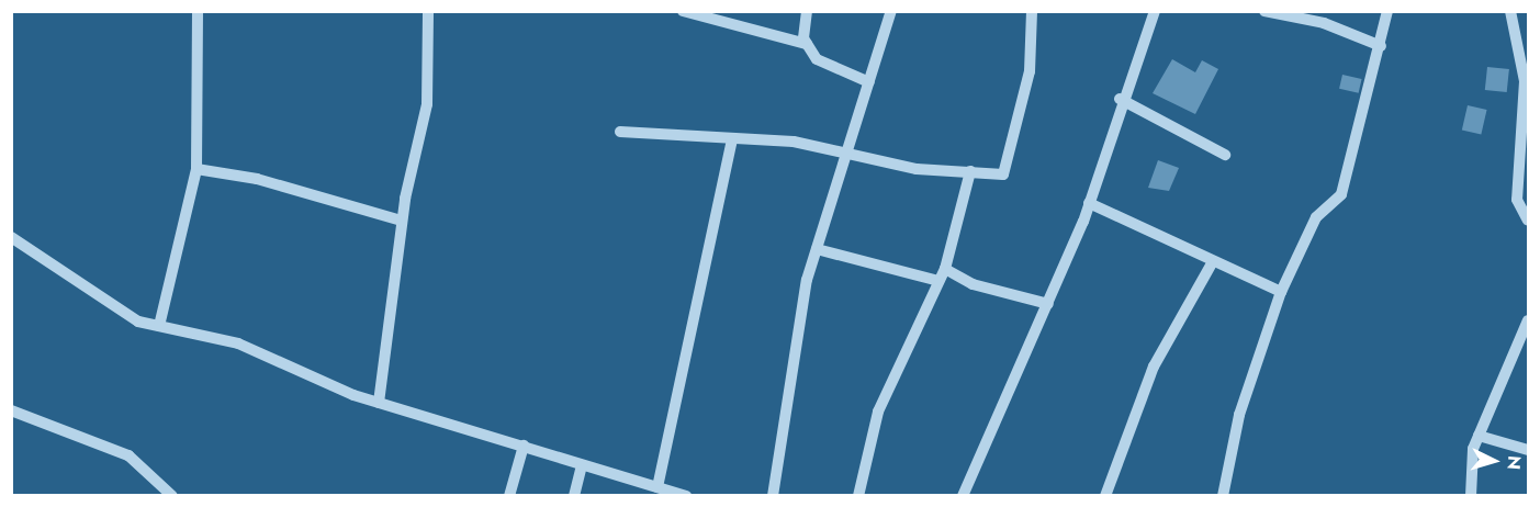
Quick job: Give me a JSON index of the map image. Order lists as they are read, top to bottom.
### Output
{
  "north": "right"
}
